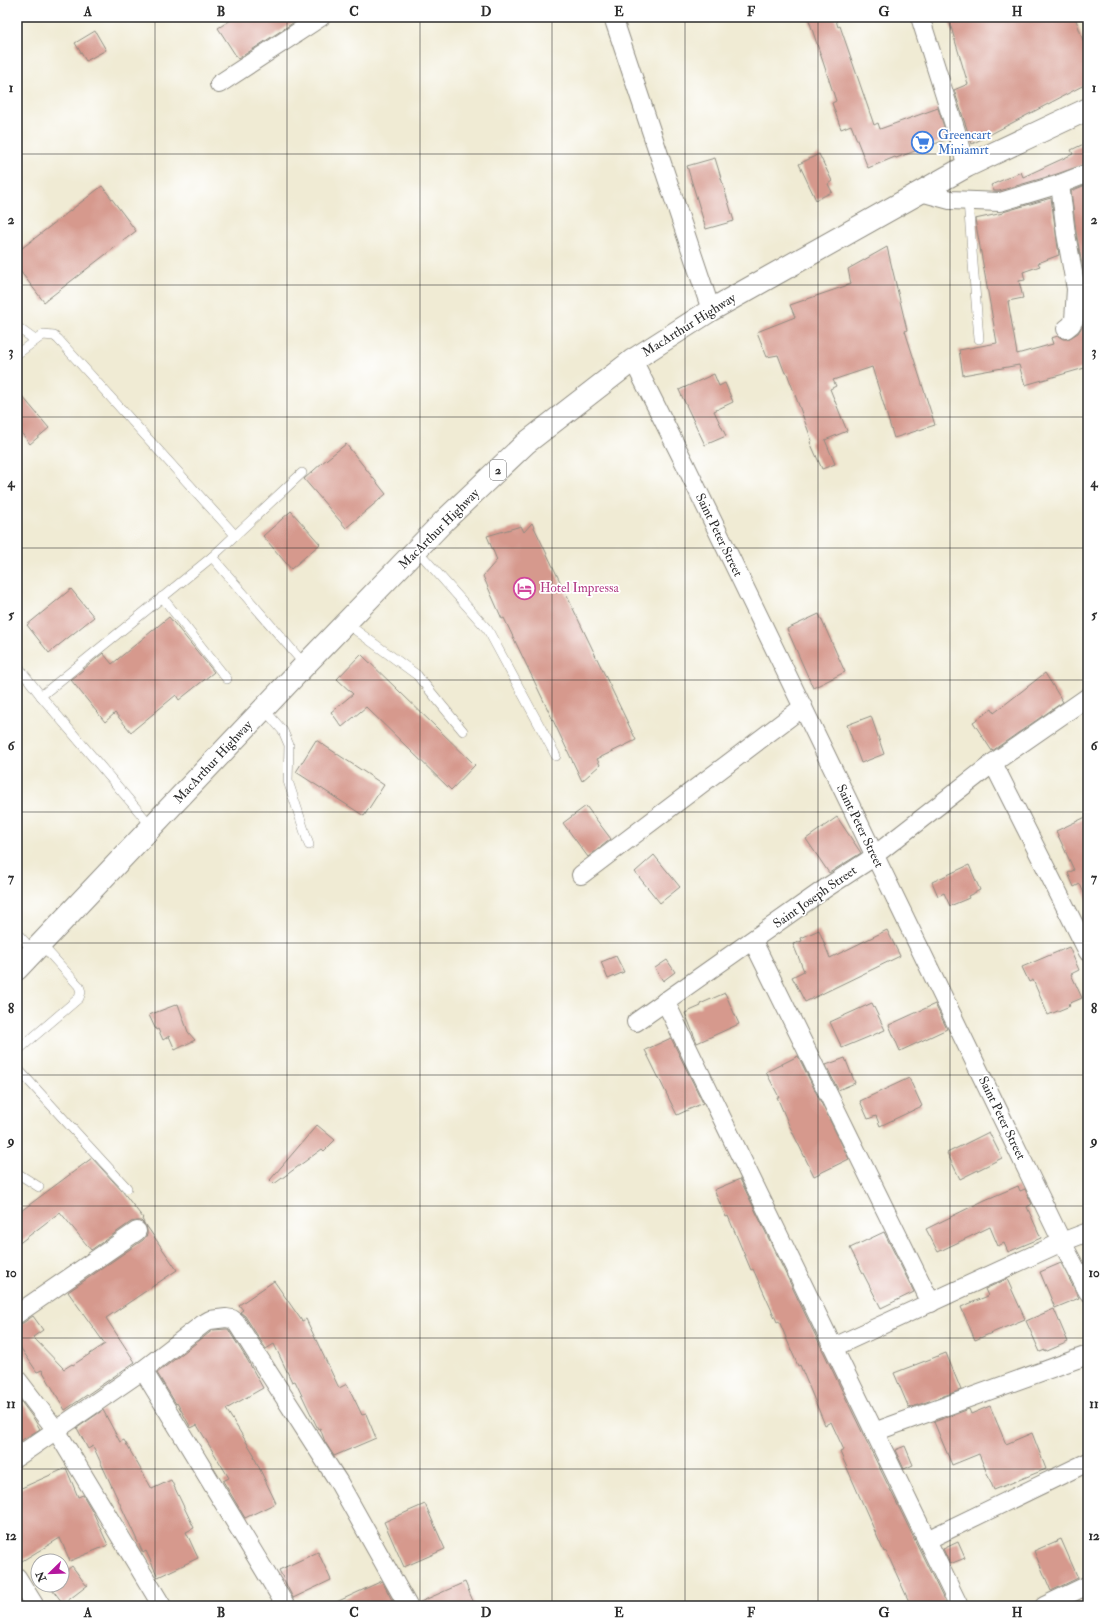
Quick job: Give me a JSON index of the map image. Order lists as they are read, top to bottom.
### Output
{
  "streets": {
    "highway": ["MacArthur Highway", "2"],
    "street": ["Saint Peter Street", "Saint Joseph Street"]
  },
  "crossings": [
    ["MacArthur Highway", "Saint Peter Street"],
    ["Saint Peter Street", "Saint Joseph Street"]
  ],
  "places": {
    "supermarket": ["Greencart Miniamrt"],
    "hotel": ["Hotel Impressa"]
  },
  "north": "bottom left",
  "grid": {
    "columns": [
      "A",
      "B",
      "C",
      "D",
      "E",
      "F",
      "G",
      "H"
    ],
    "rows": [
      "1",
      "2",
      "3",
      "4",
      "5",
      "6",
      "7",
      "8",
      "9",
      "10",
      "11",
      "12"
    ]
  }
}
